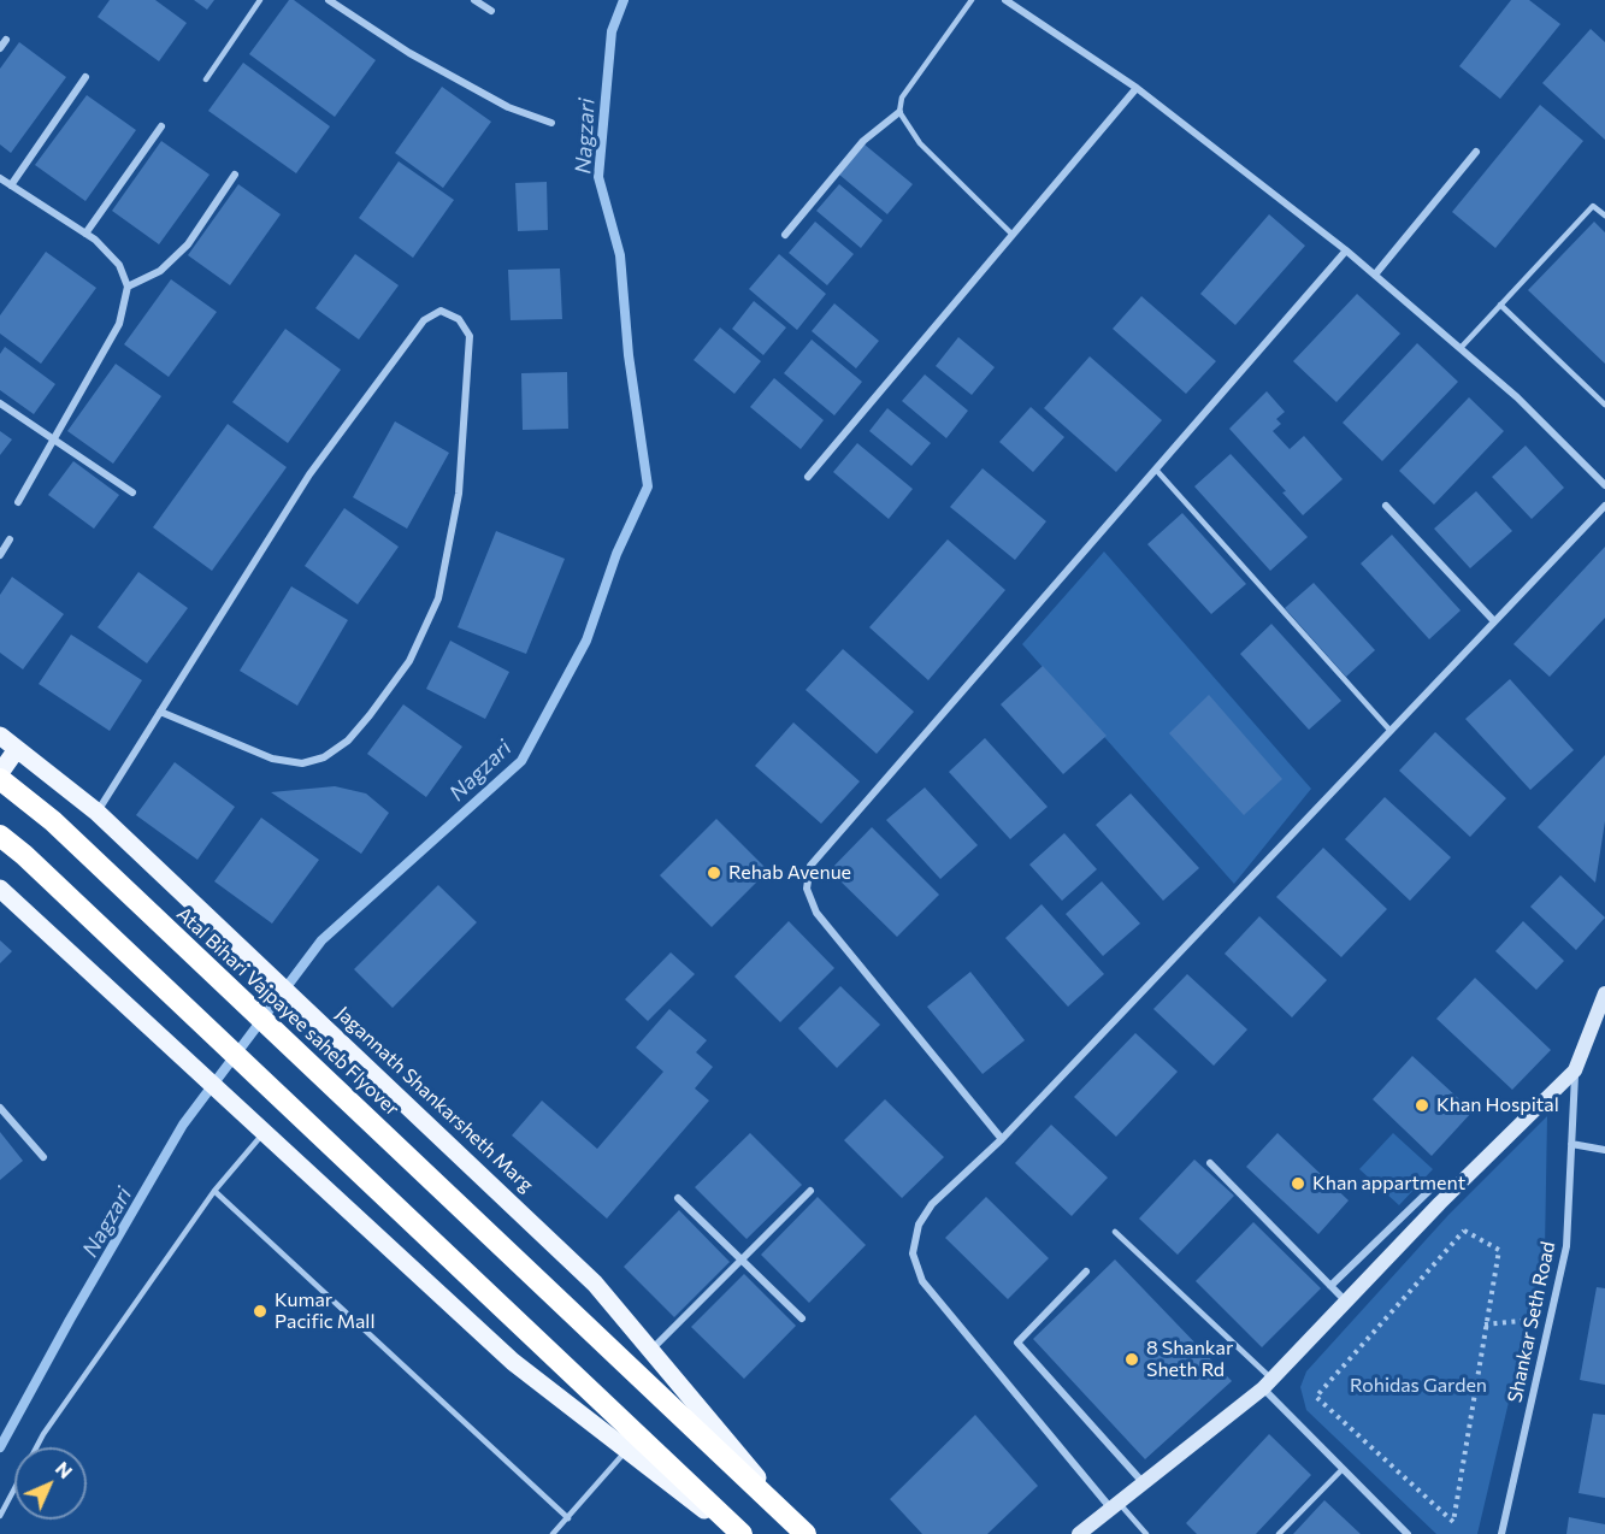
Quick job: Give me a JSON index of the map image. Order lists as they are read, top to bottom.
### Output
{
  "streets": {
    "highway": ["Atal Bihari Vajpayee saheb Flyover", "Jagannath Shankarsheth Marg"],
    "street": ["Shankar Seth Road"]
  },
  "crossings": [
    ["Atal Bihari Vajpayee saheb Flyover", "Jagannath Shankarsheth Marg"]
  ],
  "water": ["Nagzari"],
  "parks": ["Rohidas Garden"],
  "places": [
    "Rehab Avenue",
    "Khan Hospital",
    "Khan appartment",
    "Kumar Pacific Mall",
    "8 Shankar Sheth Rd"
  ],
  "north": "top right"
}
